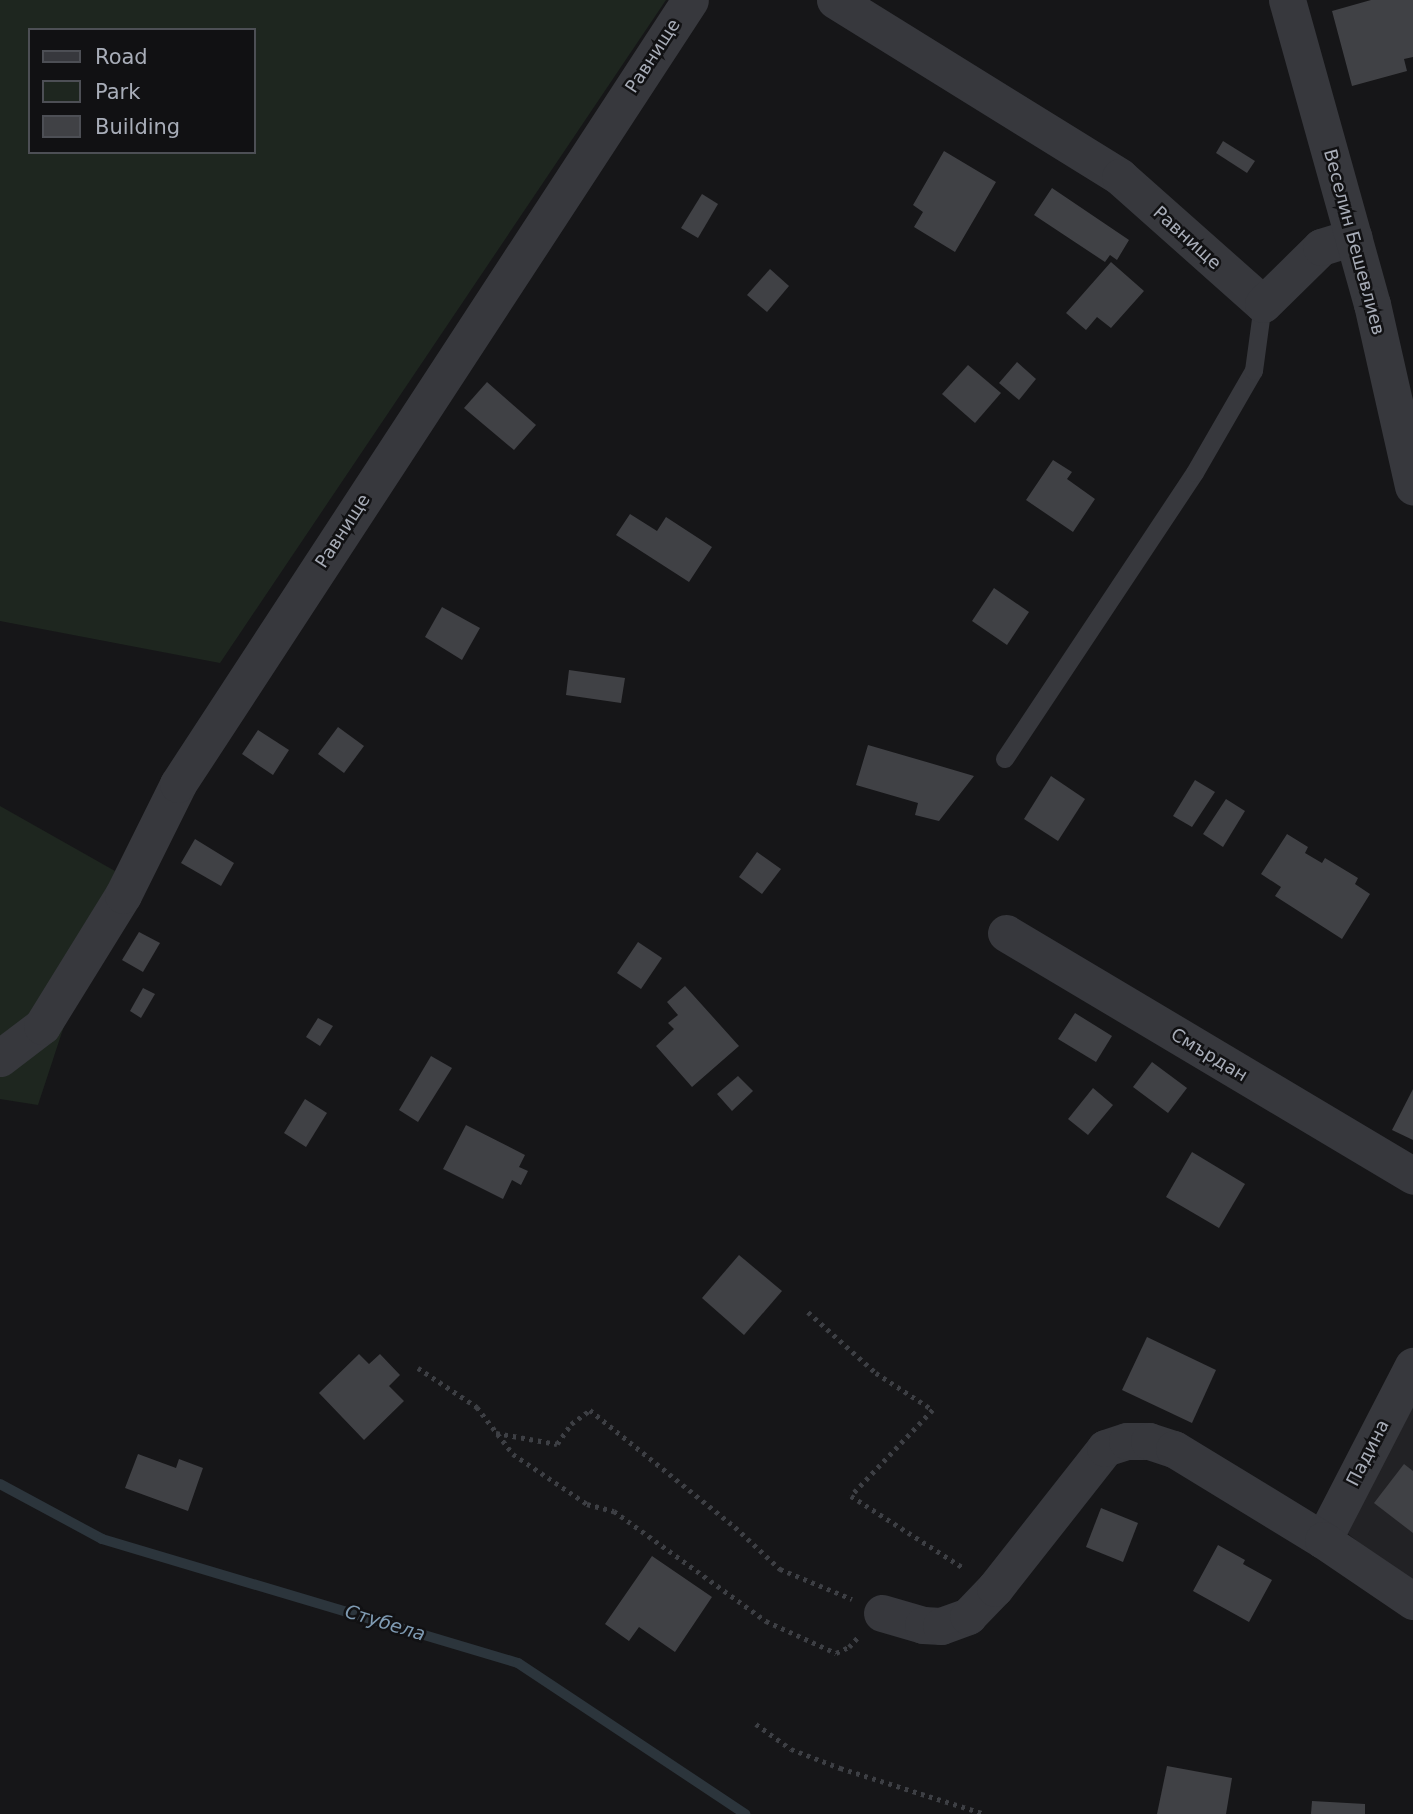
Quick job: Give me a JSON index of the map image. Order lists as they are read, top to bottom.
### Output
{
  "streets": {
    "street": [
      "Равнище",
      "Веселин Бешевлиев",
      "Смърдан",
      "Падина"
    ]
  },
  "water": ["Стубела"],
  "legend": ["Road", "Park", "Building"]
}
